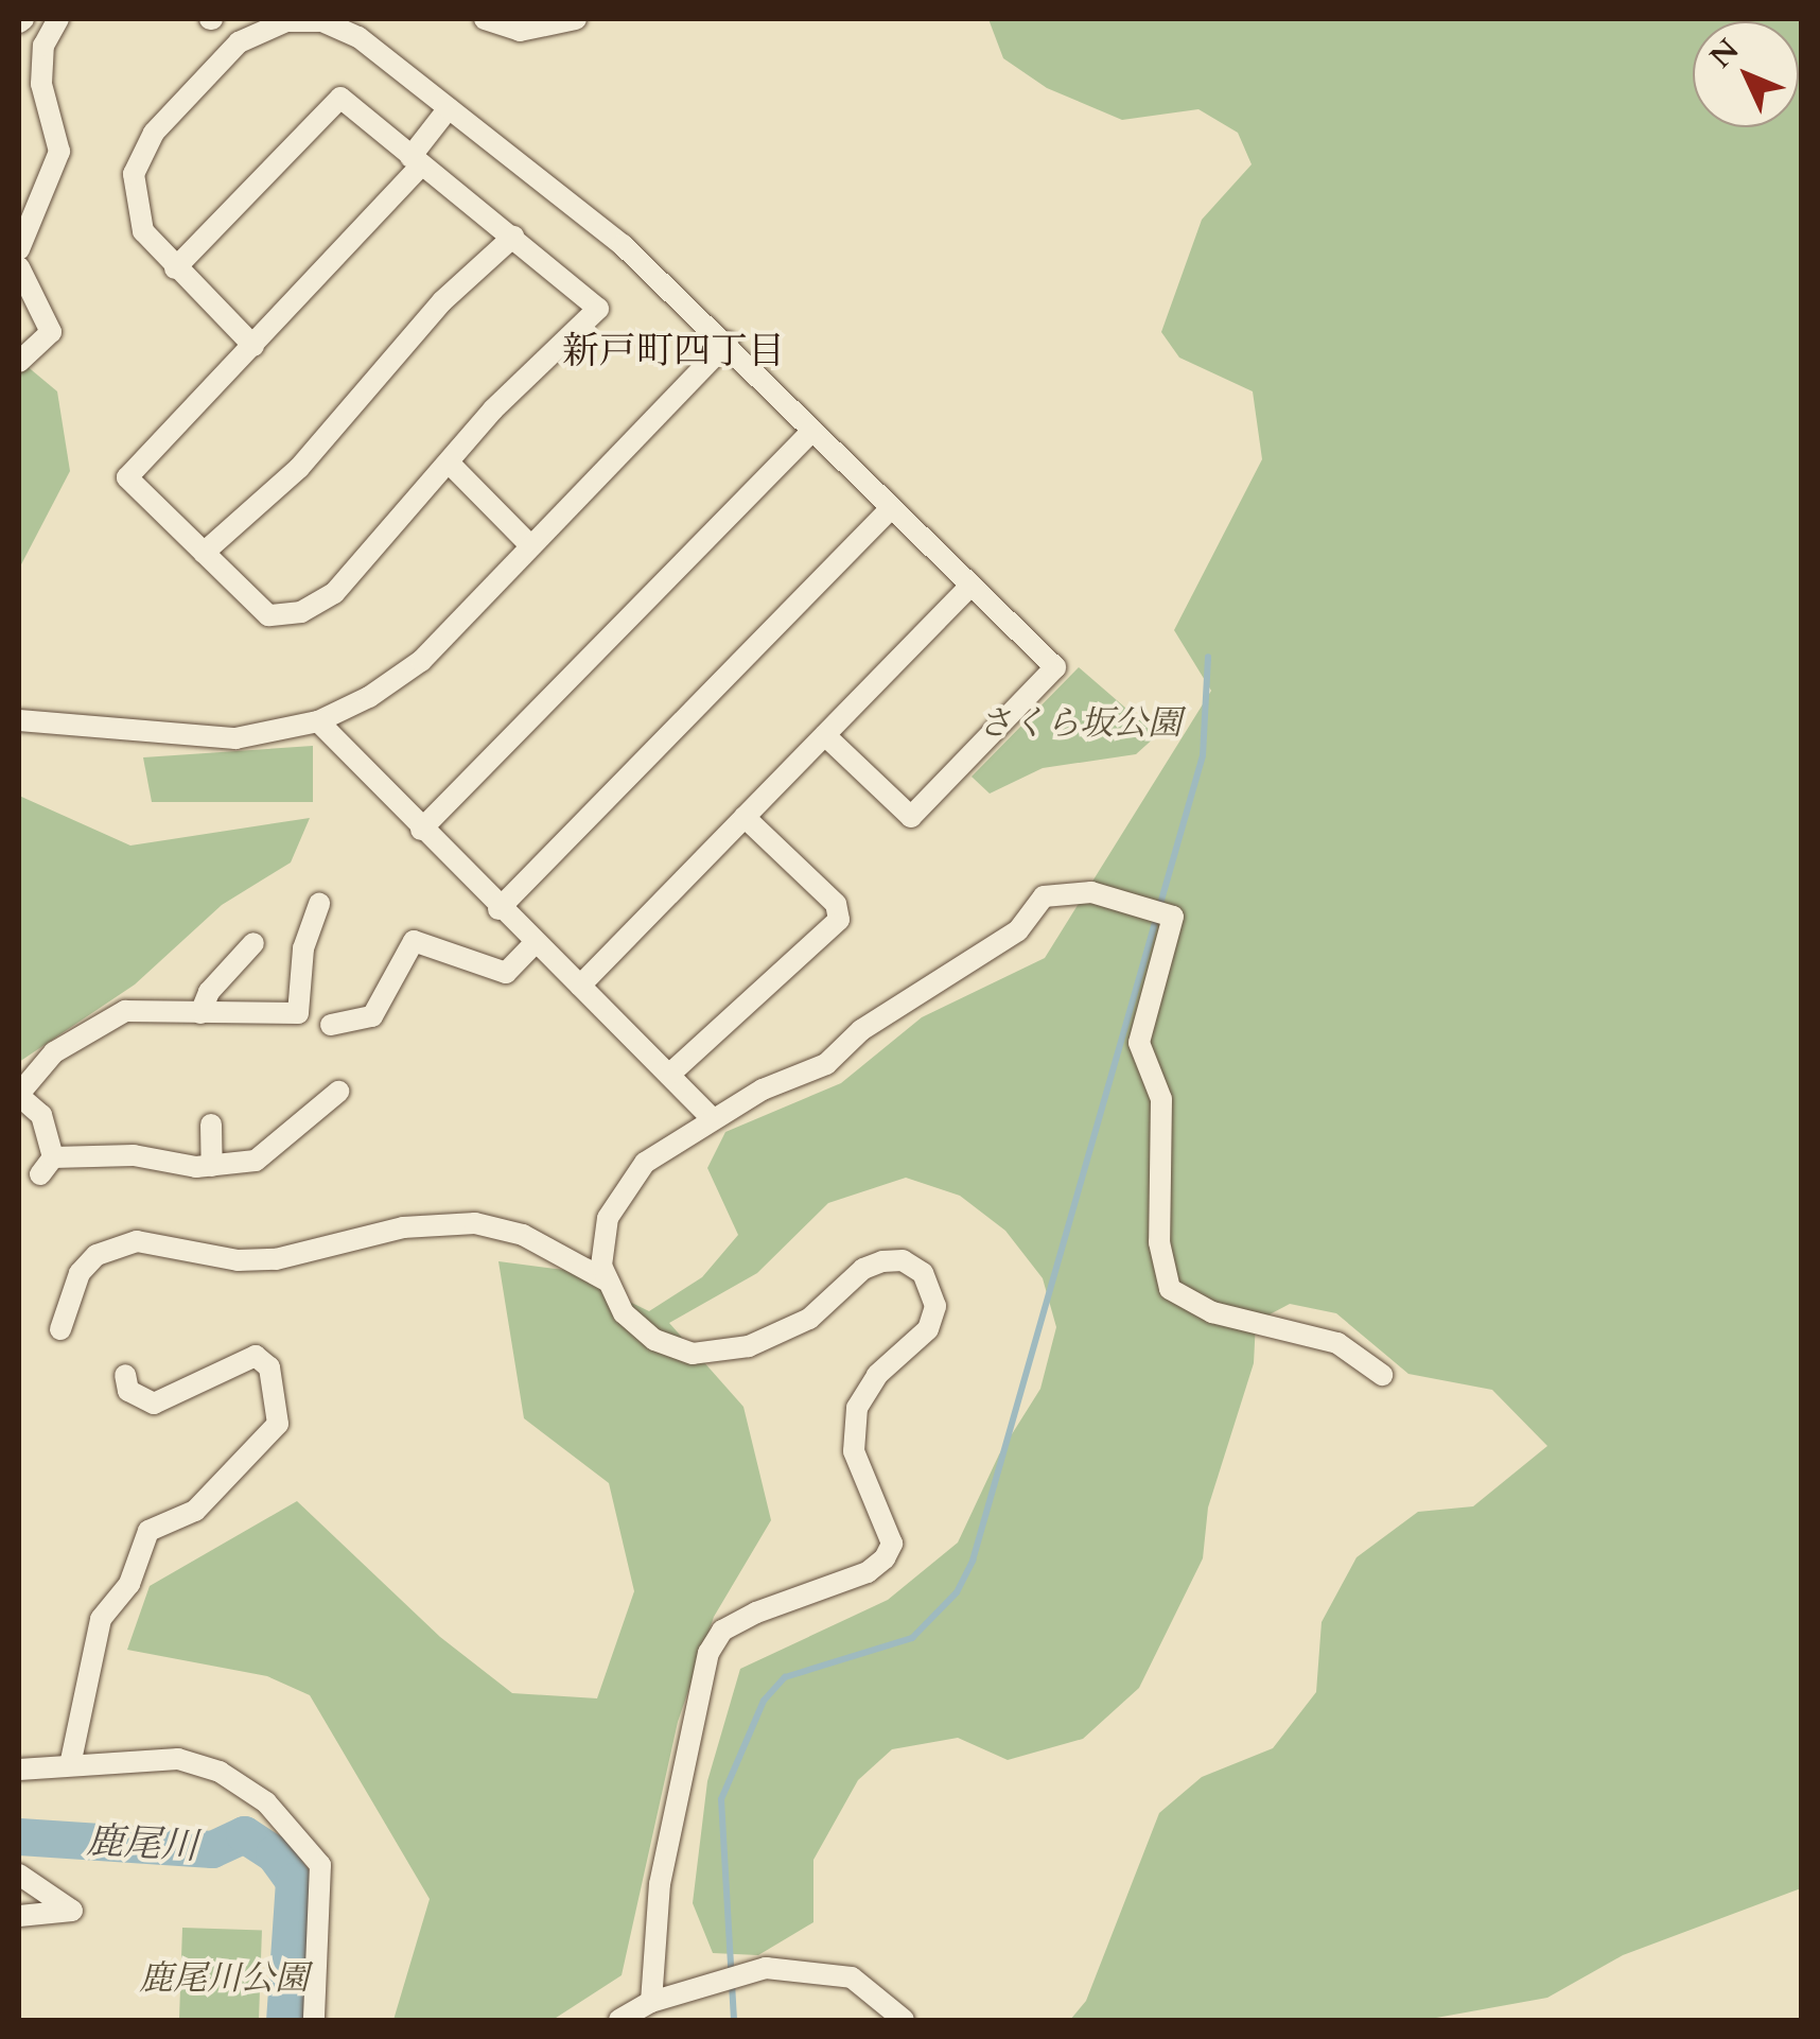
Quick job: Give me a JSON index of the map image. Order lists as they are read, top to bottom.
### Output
{
  "districts": ["新戸町四丁目"],
  "water": ["鹿尾川"],
  "parks": ["さくら坂公園", "鹿尾川公園"],
  "north": "top left"
}
